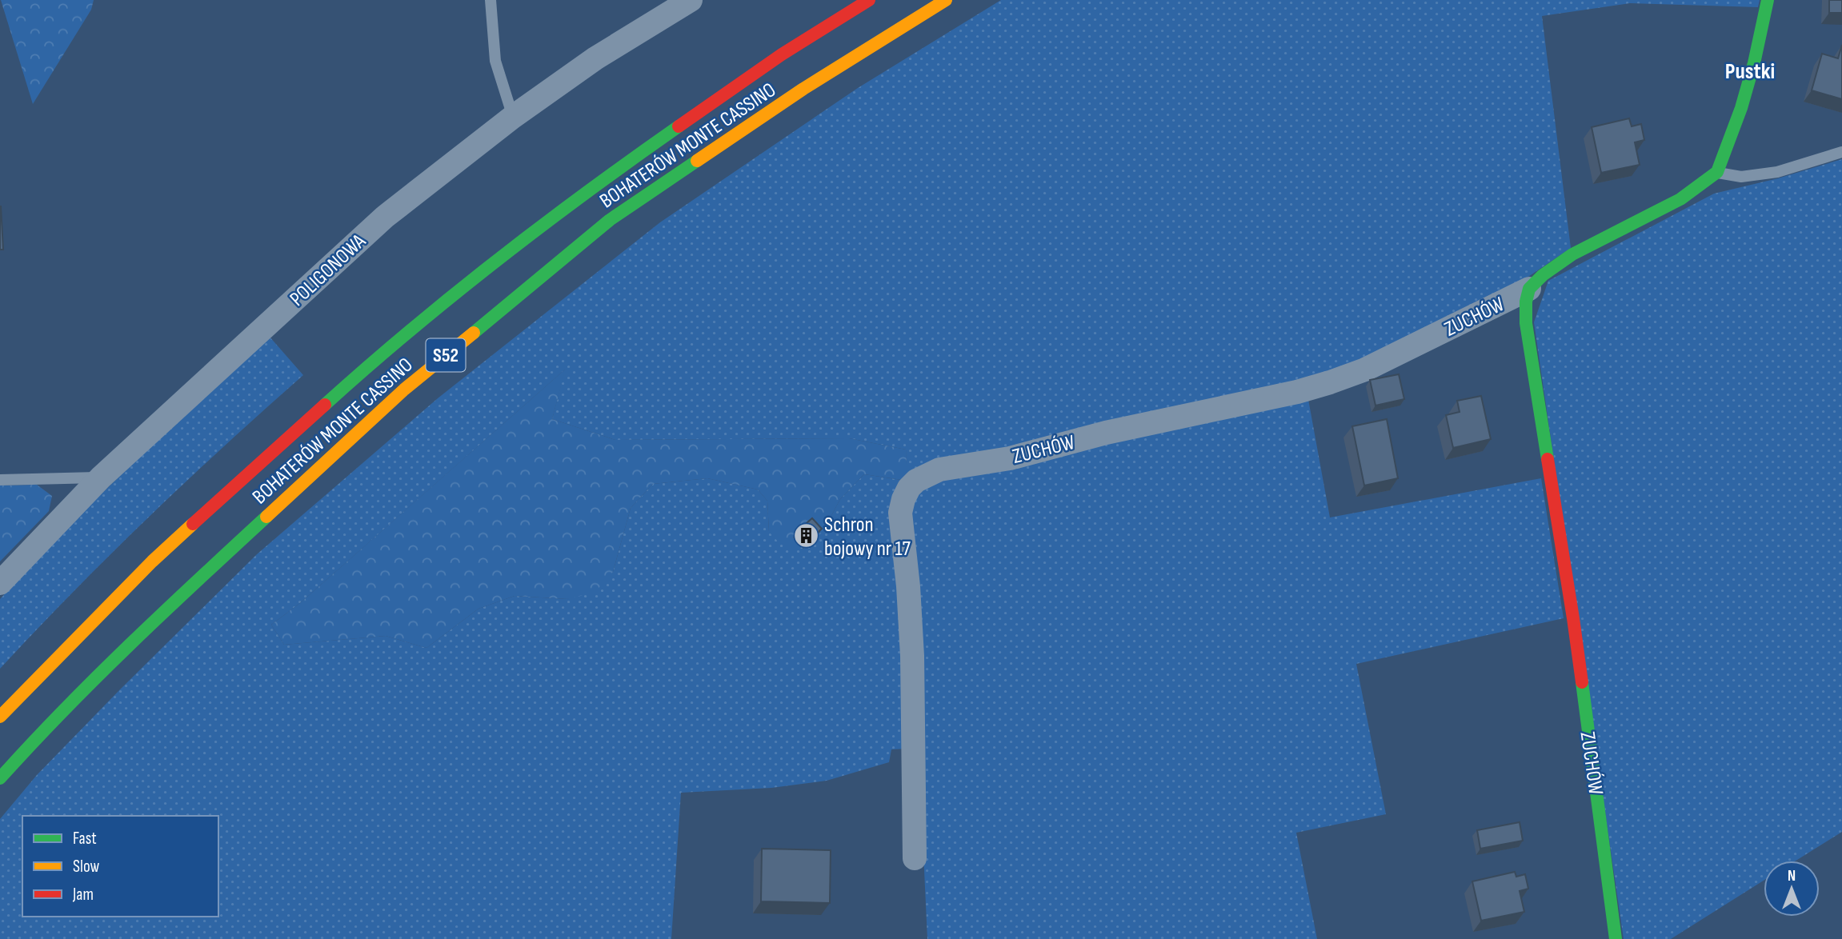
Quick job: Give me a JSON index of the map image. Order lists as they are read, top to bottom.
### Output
{
  "streets": {
    "main road": ["BOHATERÓW MONTE CASSINO", "ZUCHÓW", "S52"],
    "street": ["POLIGONOWA"]
  },
  "districts": ["Pustki"],
  "places": {
    "building": ["Schron bojowy nr 17"]
  },
  "legend": ["Fast", "Slow", "Jam"],
  "north": "top"
}
